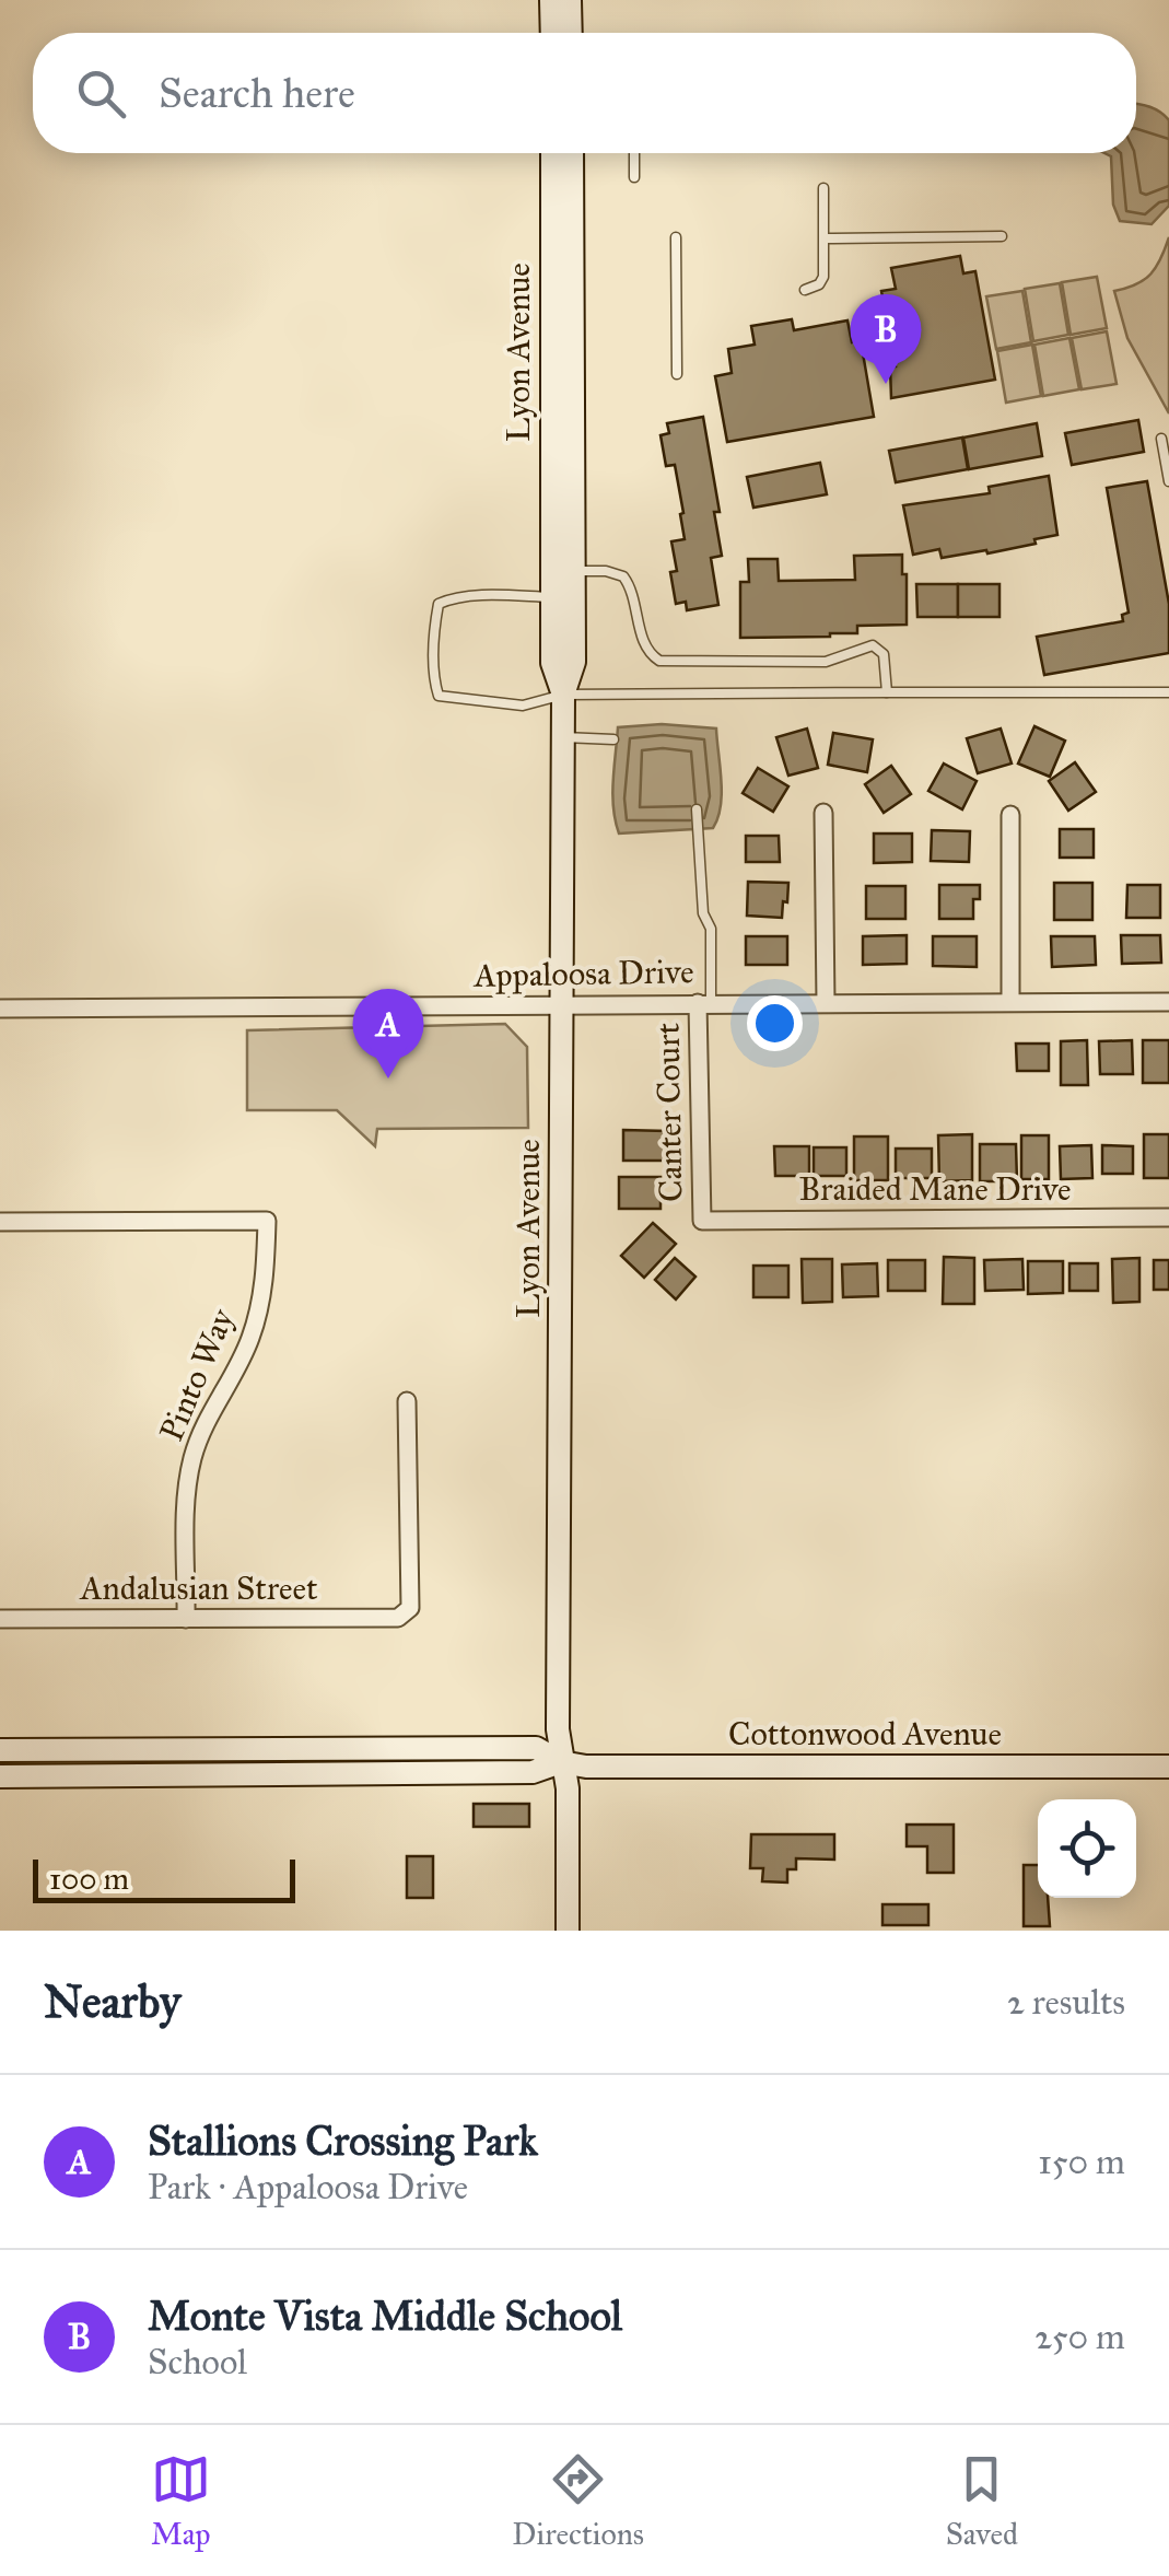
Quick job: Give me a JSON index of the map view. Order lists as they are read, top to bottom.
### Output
{
  "streets": {
    "street": [
      "Lyon Avenue",
      "Appaloosa Drive",
      "Canter Court",
      "Braided Mane Drive",
      "Pinto Way",
      "Andalusian Street",
      "Cottonwood Avenue"
    ]
  },
  "crossings": [
    ["Lyon Avenue", "Appaloosa Drive"],
    ["Lyon Avenue", "Cottonwood Avenue"],
    ["Appaloosa Drive", "Canter Court"],
    ["Canter Court", "Braided Mane Drive"],
    ["Pinto Way", "Andalusian Street"]
  ],
  "scale_bar": "100 m",
  "page": {
    "search": "Search here",
    "pins": ["B", "A"],
    "scale": "100 m",
    "heading": ["Nearby", "2 results"],
    "list": [
      {
        "mark": "A",
        "name": "Stallions Crossing Park",
        "note": "Park · Appaloosa Drive",
        "value": "150 m"
      },
      {
        "mark": "B",
        "name": "Monte Vista Middle School",
        "note": "School",
        "value": "250 m"
      }
    ],
    "nav": ["Map", "Directions", "Saved"]
  }
}
